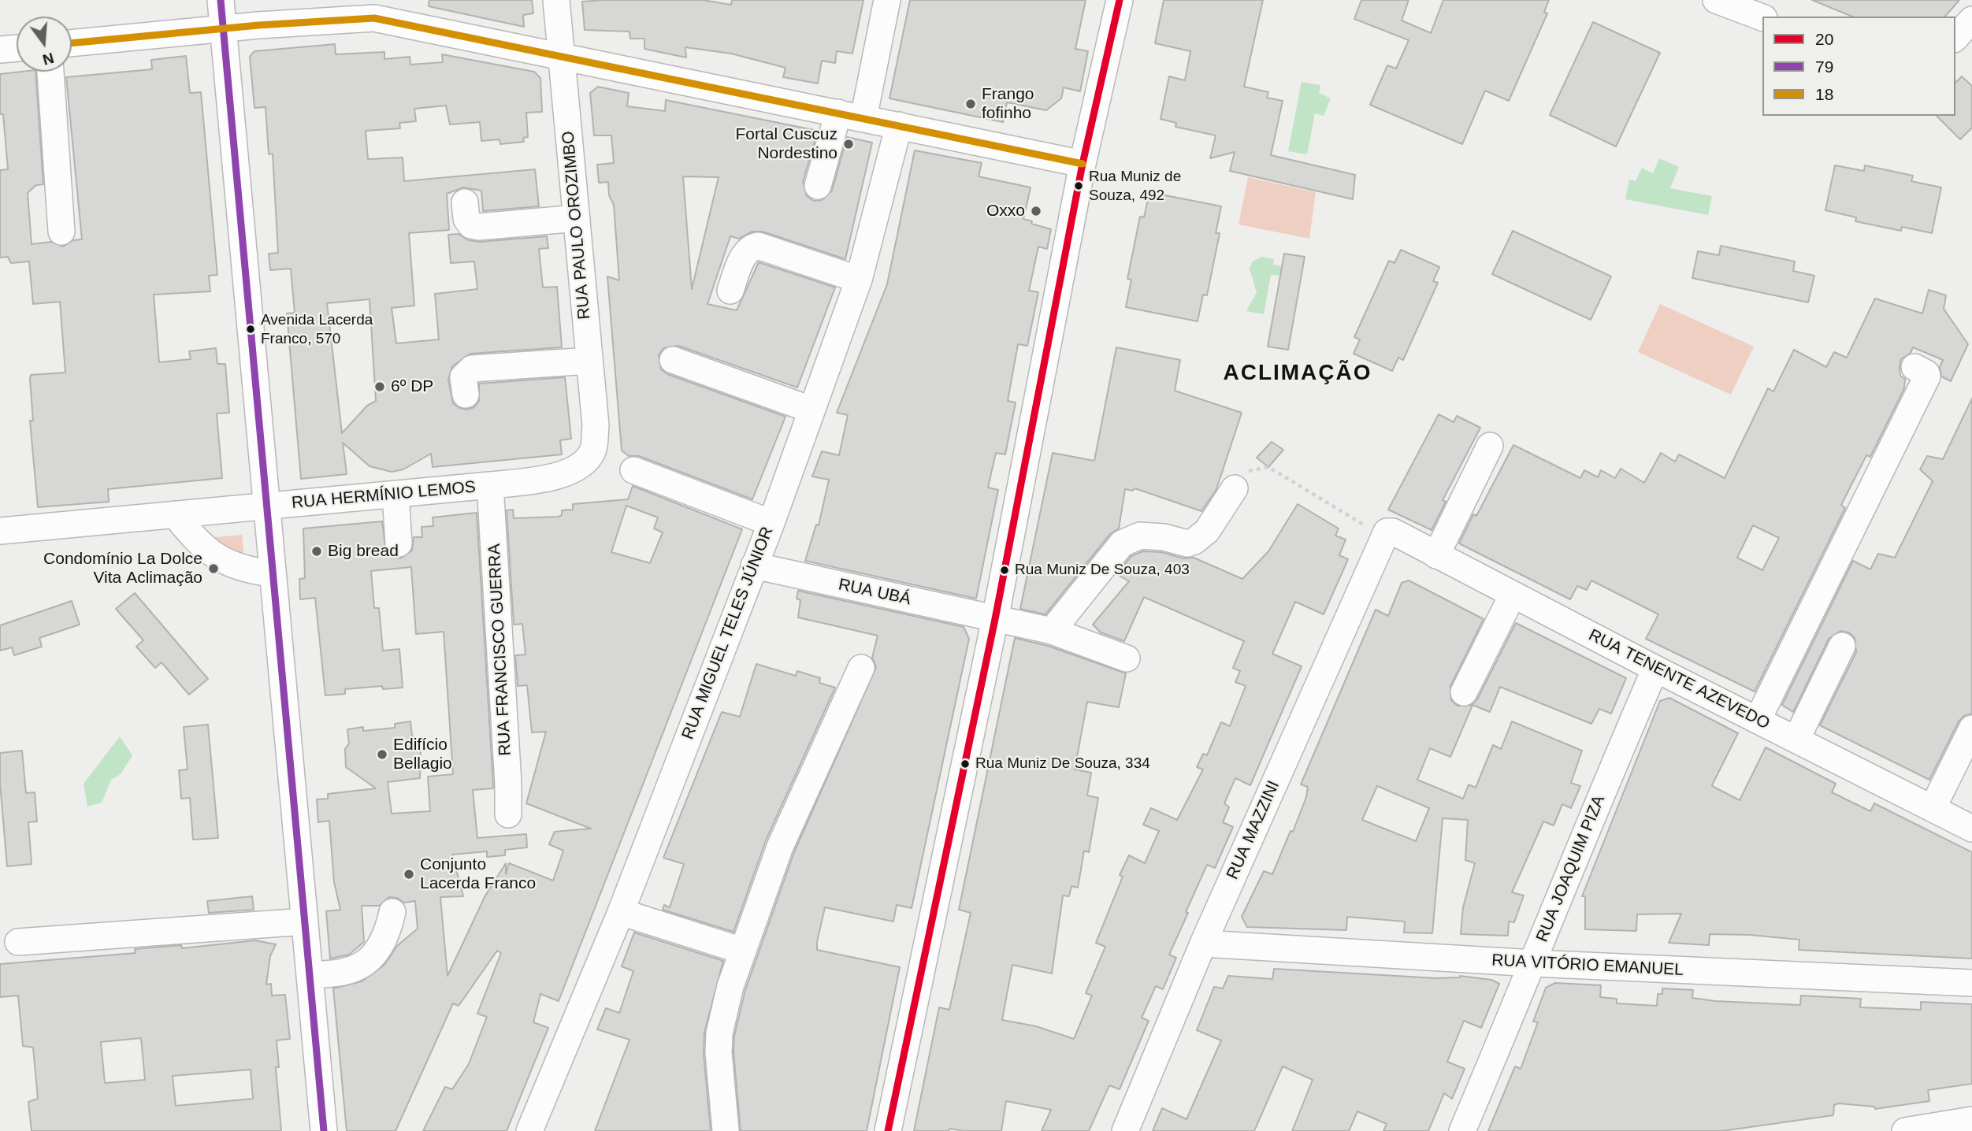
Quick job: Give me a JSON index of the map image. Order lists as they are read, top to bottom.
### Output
{
  "streets": {
    "street": [
      "RUA PAULO OROZIMBO",
      "RUA HERMÍNIO LEMOS",
      "RUA UBÁ",
      "RUA MIGUEL TELES JÚNIOR",
      "RUA FRANCISCO GUERRA",
      "RUA TENENTE AZEVEDO",
      "RUA MAZZINI",
      "RUA JOAQUIM PIZA",
      "RUA VITÓRIO EMANUEL"
    ]
  },
  "crossings": [
    ["RUA PAULO OROZIMBO", "RUA HERMÍNIO LEMOS"],
    ["RUA HERMÍNIO LEMOS", "RUA FRANCISCO GUERRA"],
    ["RUA UBÁ", "RUA MIGUEL TELES JÚNIOR"],
    ["RUA TENENTE AZEVEDO", "RUA MAZZINI"],
    ["RUA TENENTE AZEVEDO", "RUA JOAQUIM PIZA"],
    ["RUA MAZZINI", "RUA VITÓRIO EMANUEL"],
    ["RUA JOAQUIM PIZA", "RUA VITÓRIO EMANUEL"]
  ],
  "districts": ["ACLIMAÇÃO"],
  "places": [
    "Frango fofinho",
    "Fortal Cuscuz Nordestino",
    "Rua Muniz de Souza, 492",
    "Oxxo",
    "Avenida Lacerda Franco, 570",
    "6º DP",
    "Big bread",
    "Condomínio La Dolce Vita Aclimação",
    "Rua Muniz De Souza, 403",
    "Edifício Bellagio",
    "Rua Muniz De Souza, 334",
    "Conjunto Lacerda Franco"
  ],
  "lines": ["transit line 20", "transit line 79", "transit line 18"],
  "legend": ["20", "79", "18"],
  "north": "bottom"
}
